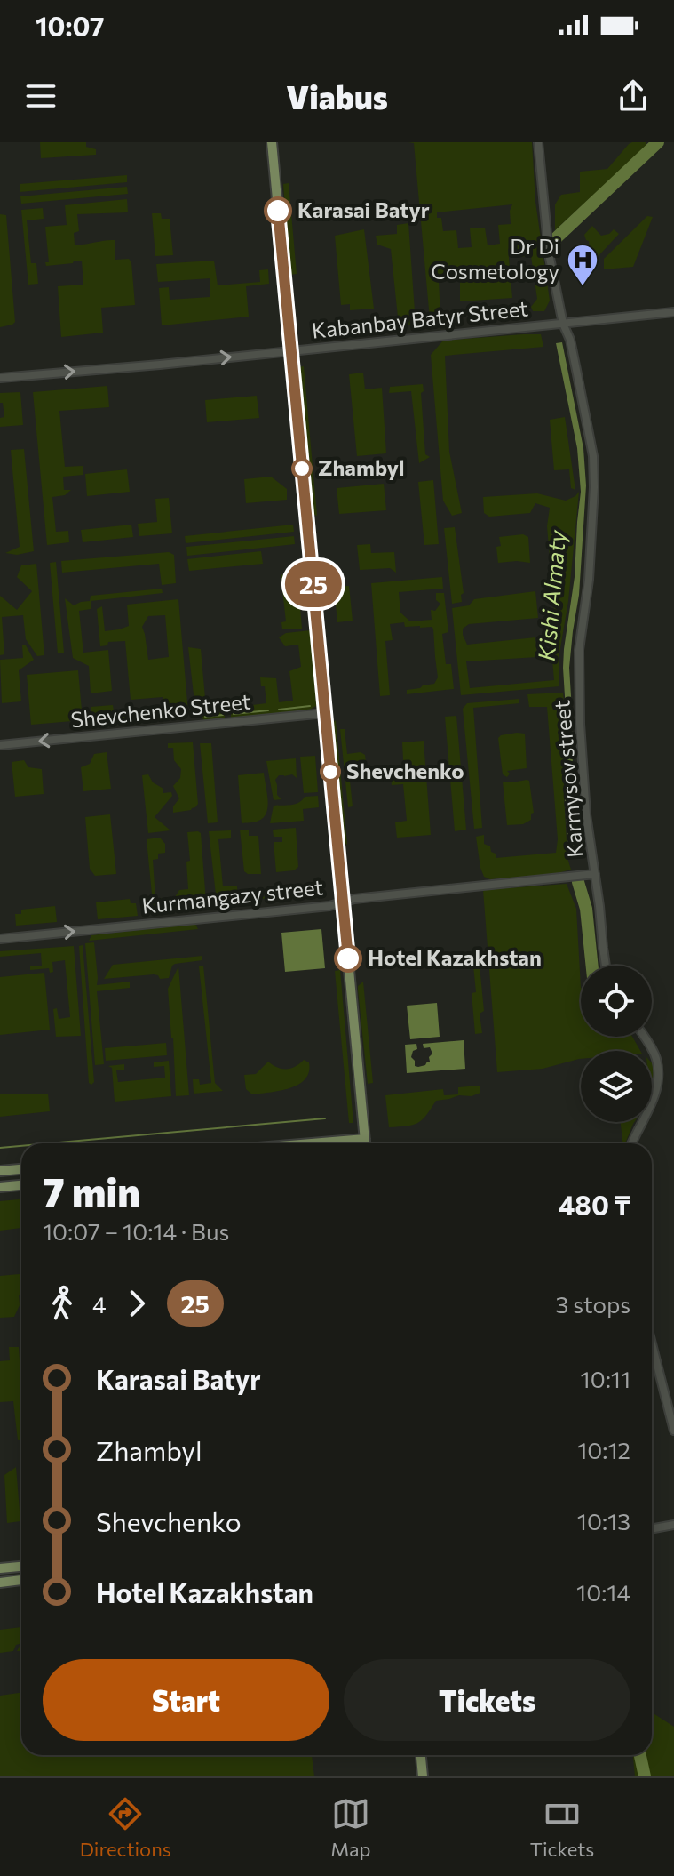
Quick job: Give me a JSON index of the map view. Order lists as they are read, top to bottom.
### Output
{
  "streets": {
    "street": [
      "Kabanbay Batyr Street",
      "Shevchenko Street",
      "Karmysov street",
      "Kurmangazy street"
    ]
  },
  "crossings": [
    ["Kabanbay Batyr Street", "Karmysov street"],
    ["Karmysov street", "Kurmangazy street"]
  ],
  "one_way": ["Kabanbay Batyr Street", "Shevchenko Street", "Kurmangazy street"],
  "water": ["Kіshі Almaty"],
  "places": {
    "other": [
      "Karasai Batyr",
      "Zhambyl",
      "Shevchenko",
      "Hotel Kazakhstan"
    ],
    "hospital": ["Dr Di Cosmetology"]
  },
  "lines": ["bus line 25"],
  "page": {
    "status": "10:07",
    "header": "Viabus",
    "on_map": "25",
    "heading": ["7 min", "10:07 – 10:14 · Bus", "480 ₸"],
    "legs": ["4", "25", "3 stops"],
    "list": [
      {
        "name": "Karasai Batyr",
        "value": "10:11"
      },
      {
        "name": "Zhambyl",
        "value": "10:12"
      },
      {
        "name": "Shevchenko",
        "value": "10:13"
      },
      {
        "name": "Hotel Kazakhstan",
        "value": "10:14"
      }
    ],
    "buttons": ["Start", "Tickets"],
    "tabs": ["Directions", "Map", "Tickets"]
  }
}
